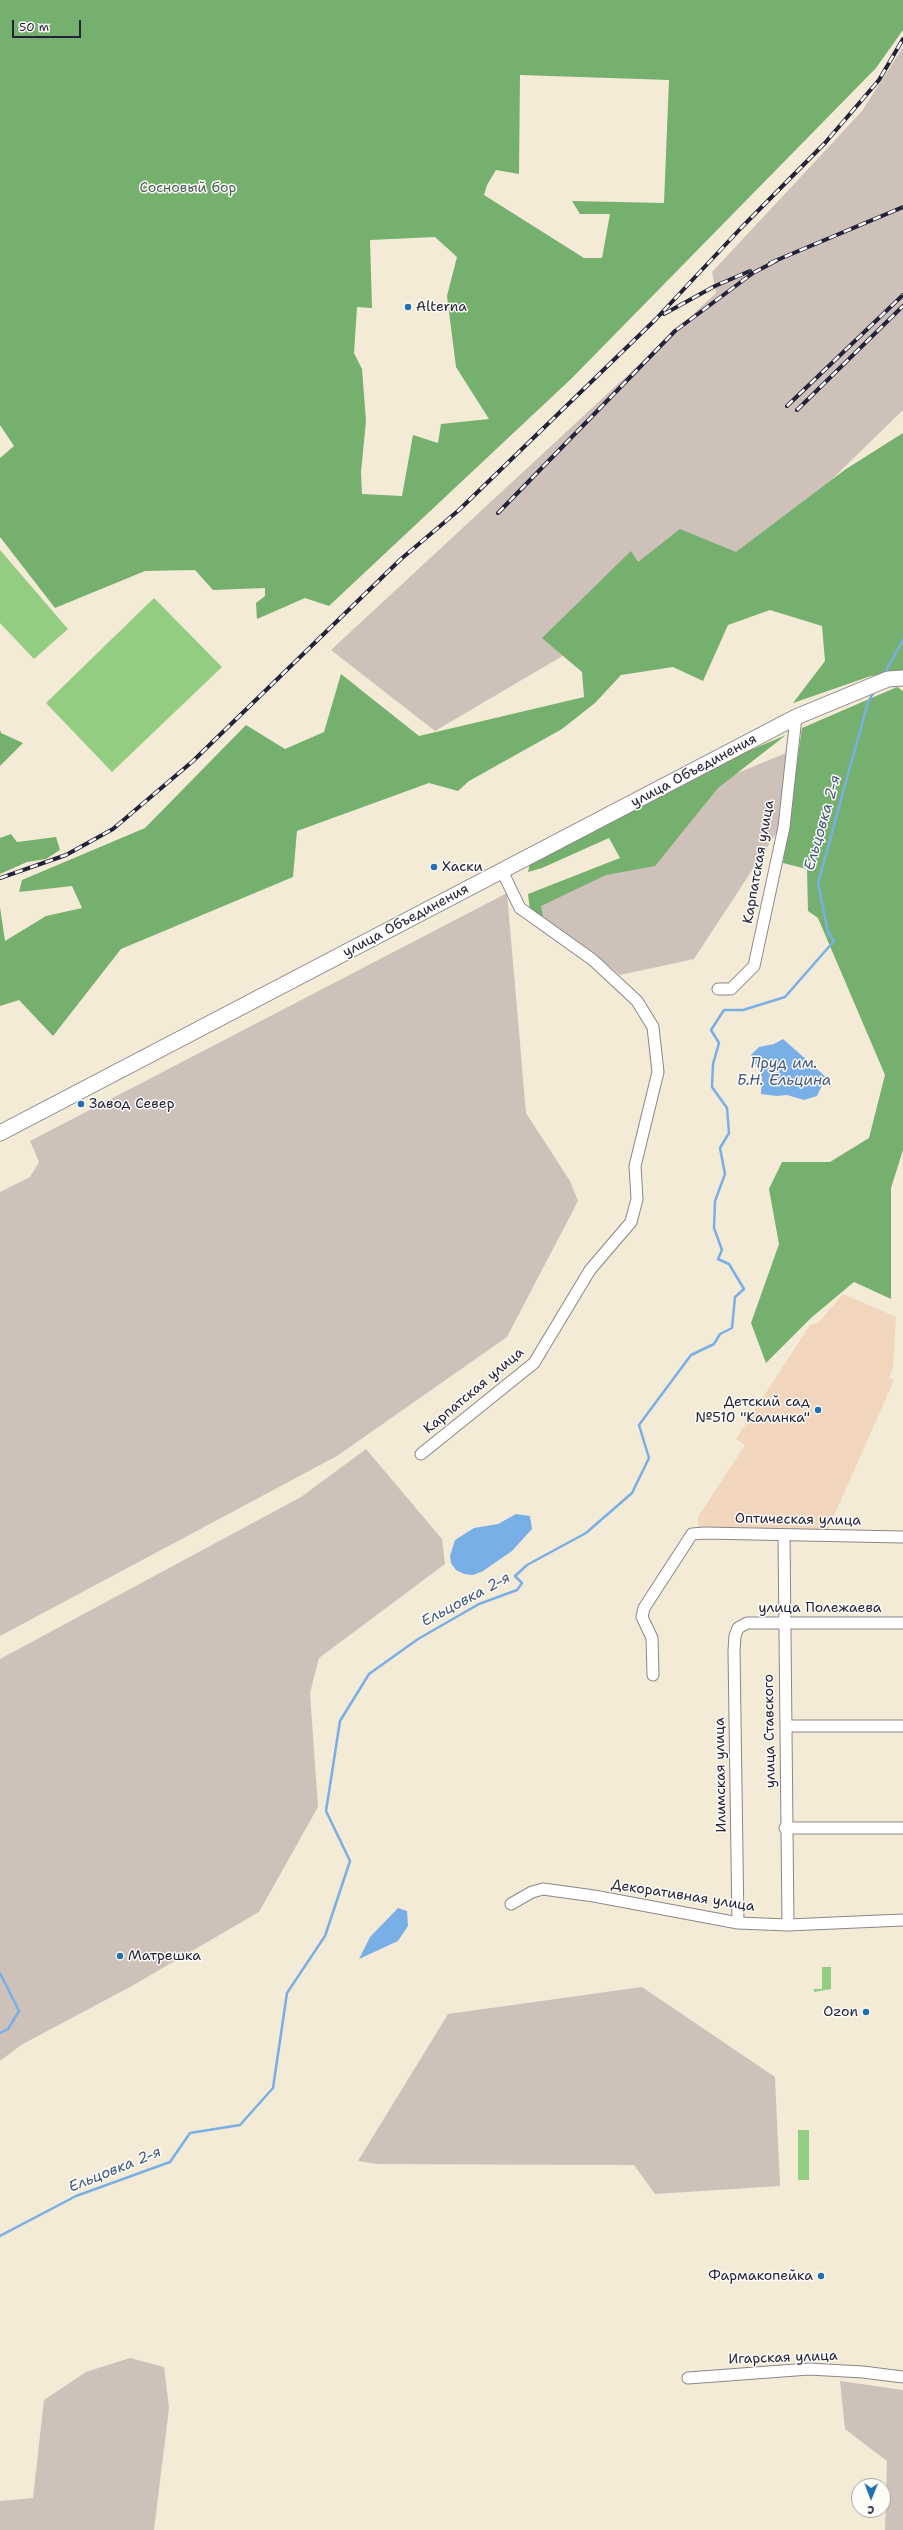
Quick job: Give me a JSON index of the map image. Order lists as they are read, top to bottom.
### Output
{
  "streets": {
    "main road": ["улица Объединения"],
    "street": [
      "Карпатская улица",
      "Оптическая улица",
      "улица Полежаева",
      "улица Ставского",
      "Илимская улица",
      "Декоративная улица",
      "Игарская улица"
    ]
  },
  "crossings": [
    ["улица Объединения", "Карпатская улица"],
    ["Оптическая улица", "улица Ставского"],
    ["улица Полежаева", "улица Ставского"],
    ["улица Полежаева", "Илимская улица"],
    ["улица Ставского", "Декоративная улица"],
    ["Илимская улица", "Декоративная улица"]
  ],
  "water": ["Ельцовка 2-я", "Пруд им. Б.Н. Ельцина"],
  "parks": ["Сосновый бор"],
  "places": [
    "Alterna",
    "Хаски",
    "Завод Север",
    "Детский сад №510 \"Калинка\"",
    "Матрешка",
    "Ozon",
    "Фармакопейка"
  ],
  "scale_bar": "50 m",
  "north": "bottom"
}
